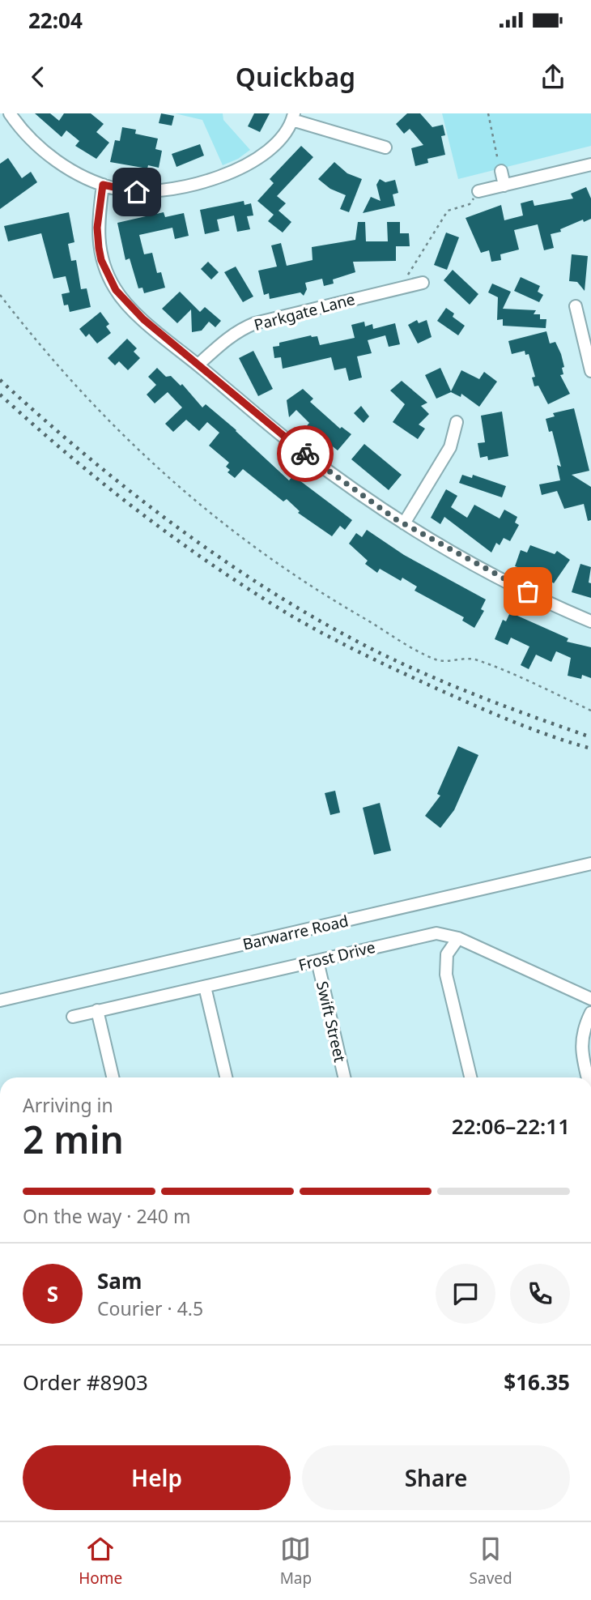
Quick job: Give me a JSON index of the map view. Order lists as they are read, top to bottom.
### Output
{
  "streets": {
    "street": [
      "Parkgate Lane",
      "Barwarre Road",
      "Frost Drive",
      "Swift Street"
    ]
  },
  "crossings": [
    ["Frost Drive", "Swift Street"]
  ],
  "page": {
    "status": "22:04",
    "header": "Quickbag",
    "heading": ["2 min", "Arriving in", "22:06–22:11"],
    "panel": [
      "Sam",
      "Courier · 4.5",
      "Order #8903",
      "$16.35"
    ],
    "bar": "On the way · 240 m",
    "round": "S",
    "buttons": ["Help", "Share"],
    "tabs": ["Home", "Map", "Saved"]
  }
}
